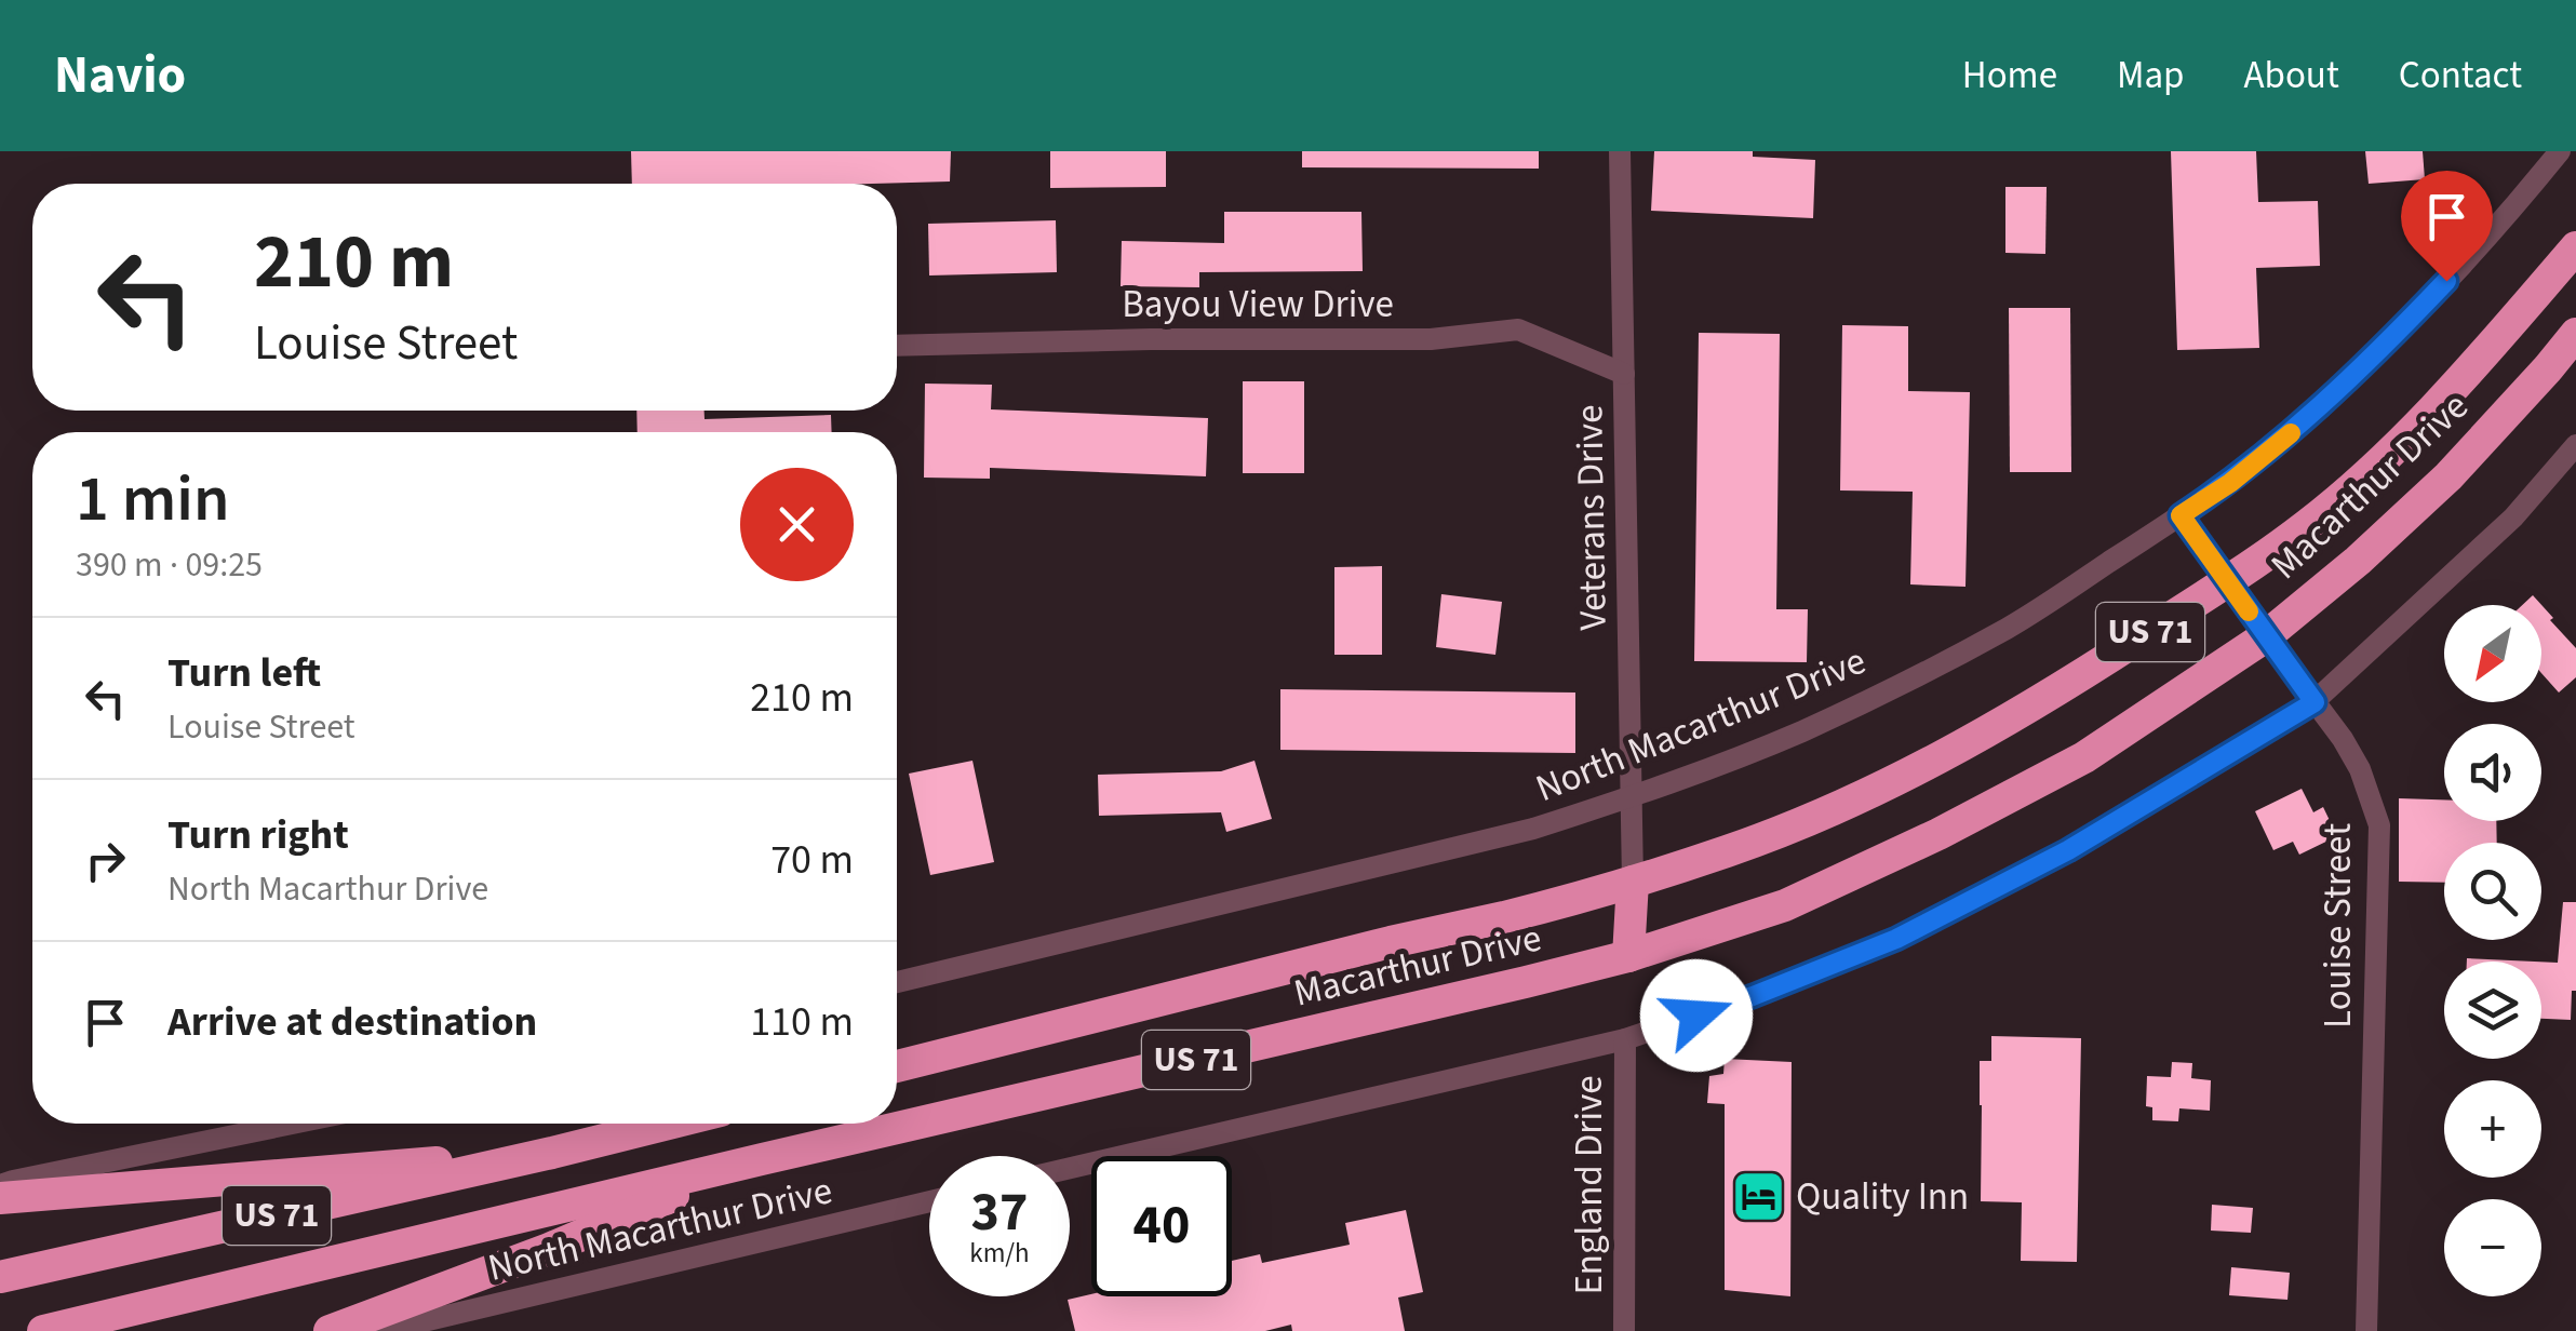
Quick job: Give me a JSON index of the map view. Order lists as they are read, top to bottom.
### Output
{
  "streets": {
    "highway": ["Macarthur Drive", "US 71"],
    "street": [
      "Bayou View Drive",
      "Veterans Drive",
      "North Macarthur Drive",
      "Louise Street",
      "England Drive"
    ]
  },
  "crossings": [
    ["Bayou View Drive", "Veterans Drive"],
    ["Macarthur Drive", "Veterans Drive"],
    ["Macarthur Drive", "Louise Street"],
    ["Veterans Drive", "North Macarthur Drive"],
    ["North Macarthur Drive", "Louise Street"]
  ],
  "places": {
    "hotel": ["Quality Inn"]
  },
  "north": "bottom left",
  "page": {
    "header": "Navio",
    "nav": [
      "Home",
      "Map",
      "About",
      "Contact"
    ],
    "turn": ["210 m", "Louise Street"],
    "heading": ["1 min", "390 m · 09:25"],
    "map_buttons": ["+", "−"],
    "list": [
      {
        "name": "Turn left",
        "note": "Louise Street",
        "value": "210 m"
      },
      {
        "name": "Turn right",
        "note": "North Macarthur Drive",
        "value": "70 m"
      },
      {
        "name": "Arrive at destination",
        "value": "110 m"
      }
    ],
    "speed": "37 km/h",
    "limit": "40"
  }
}
